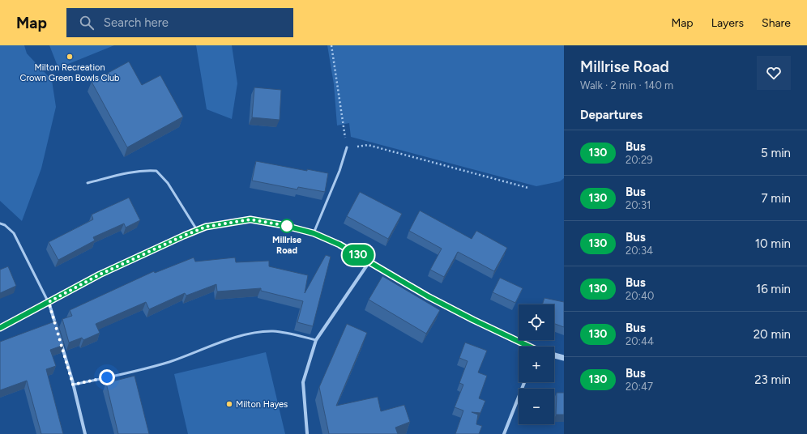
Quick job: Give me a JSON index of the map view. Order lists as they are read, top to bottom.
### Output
{
  "places": ["Milton Recreation Crown Green Bowls Club", "Millrise Road", "Milton Hayes"],
  "lines": ["bus line 130"],
  "page": {
    "header": "Map",
    "search": "Search here",
    "nav": ["Map", "Layers", "Share"],
    "on_map": "130",
    "heading": [
      ["Millrise Road", "Walk · 2 min · 140 m"],
      "Departures"
    ],
    "list": [
      {
        "mark": "130",
        "name": "Bus",
        "note": "20:29",
        "value": "5 min"
      },
      {
        "mark": "130",
        "name": "Bus",
        "note": "20:31",
        "value": "7 min"
      },
      {
        "mark": "130",
        "name": "Bus",
        "note": "20:34",
        "value": "10 min"
      },
      {
        "mark": "130",
        "name": "Bus",
        "note": "20:40",
        "value": "16 min"
      },
      {
        "mark": "130",
        "name": "Bus",
        "note": "20:44",
        "value": "20 min"
      },
      {
        "mark": "130",
        "name": "Bus",
        "note": "20:47",
        "value": "23 min"
      }
    ],
    "map_buttons": ["+", "−"]
  }
}
